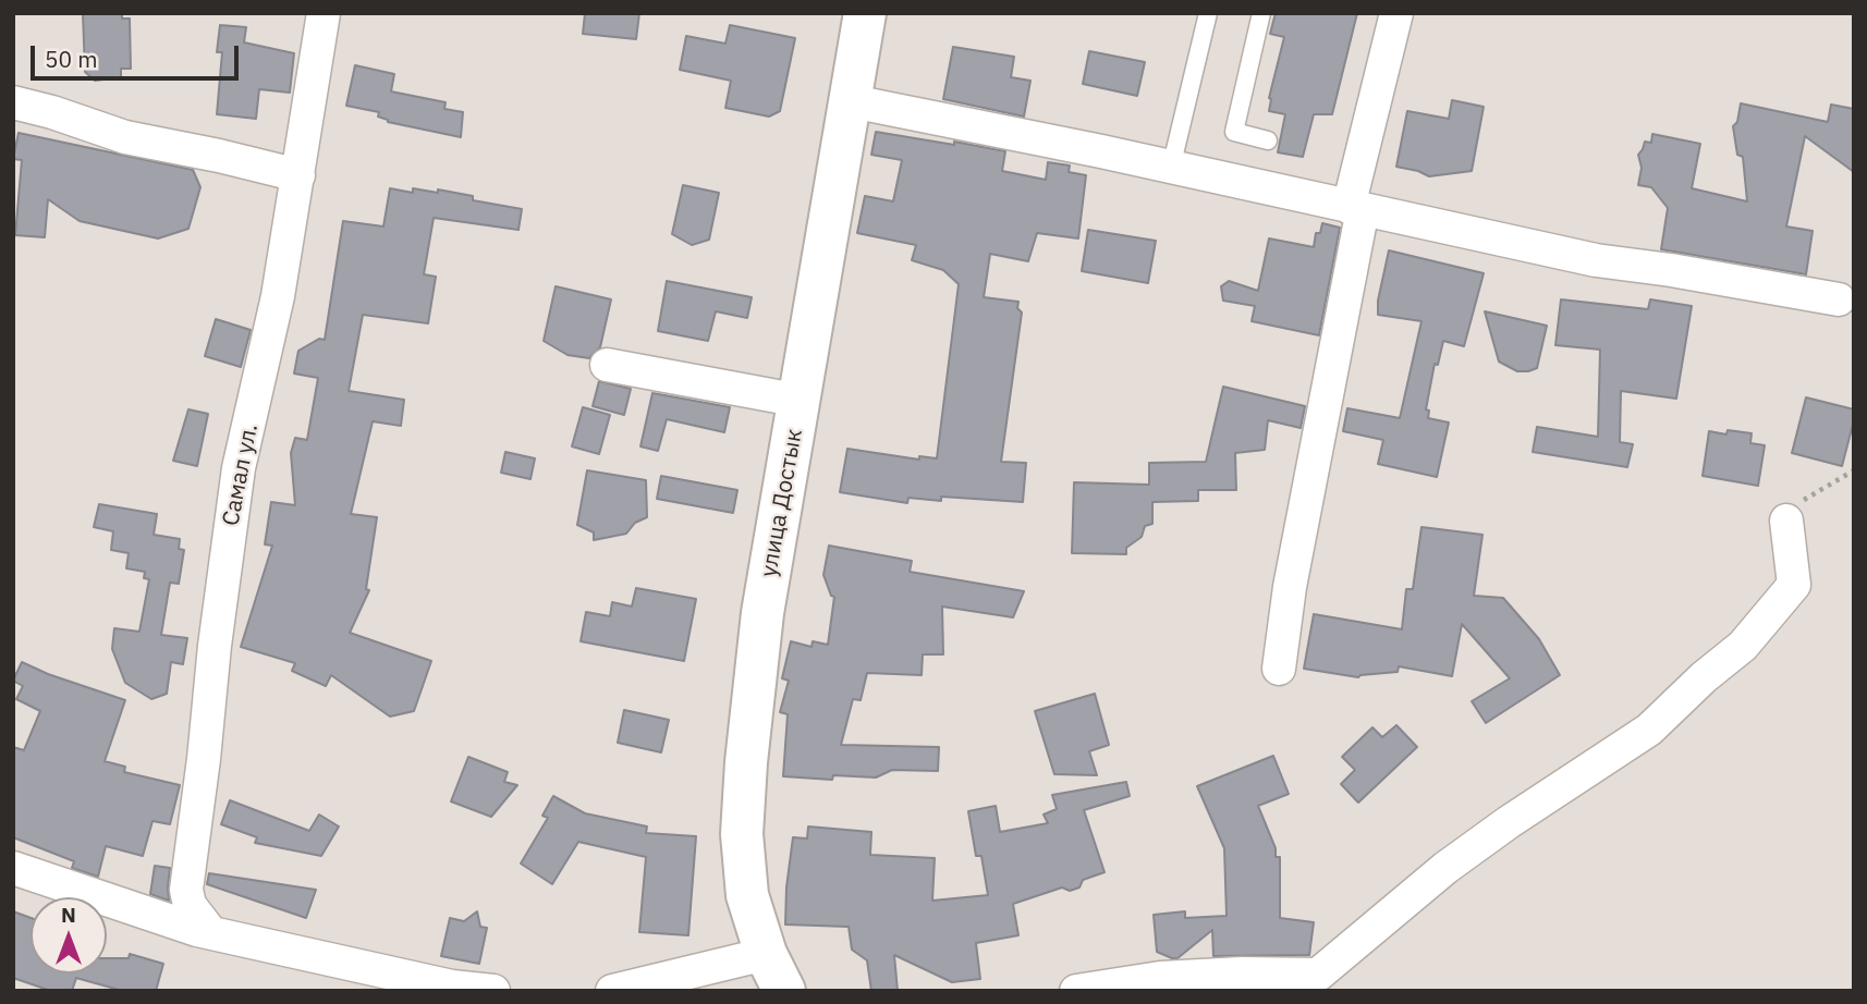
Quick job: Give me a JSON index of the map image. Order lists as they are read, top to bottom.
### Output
{
  "streets": {
    "main road": ["улица Достык"],
    "street": ["Самал ул."]
  },
  "scale_bar": "50 m",
  "north": "top"
}
